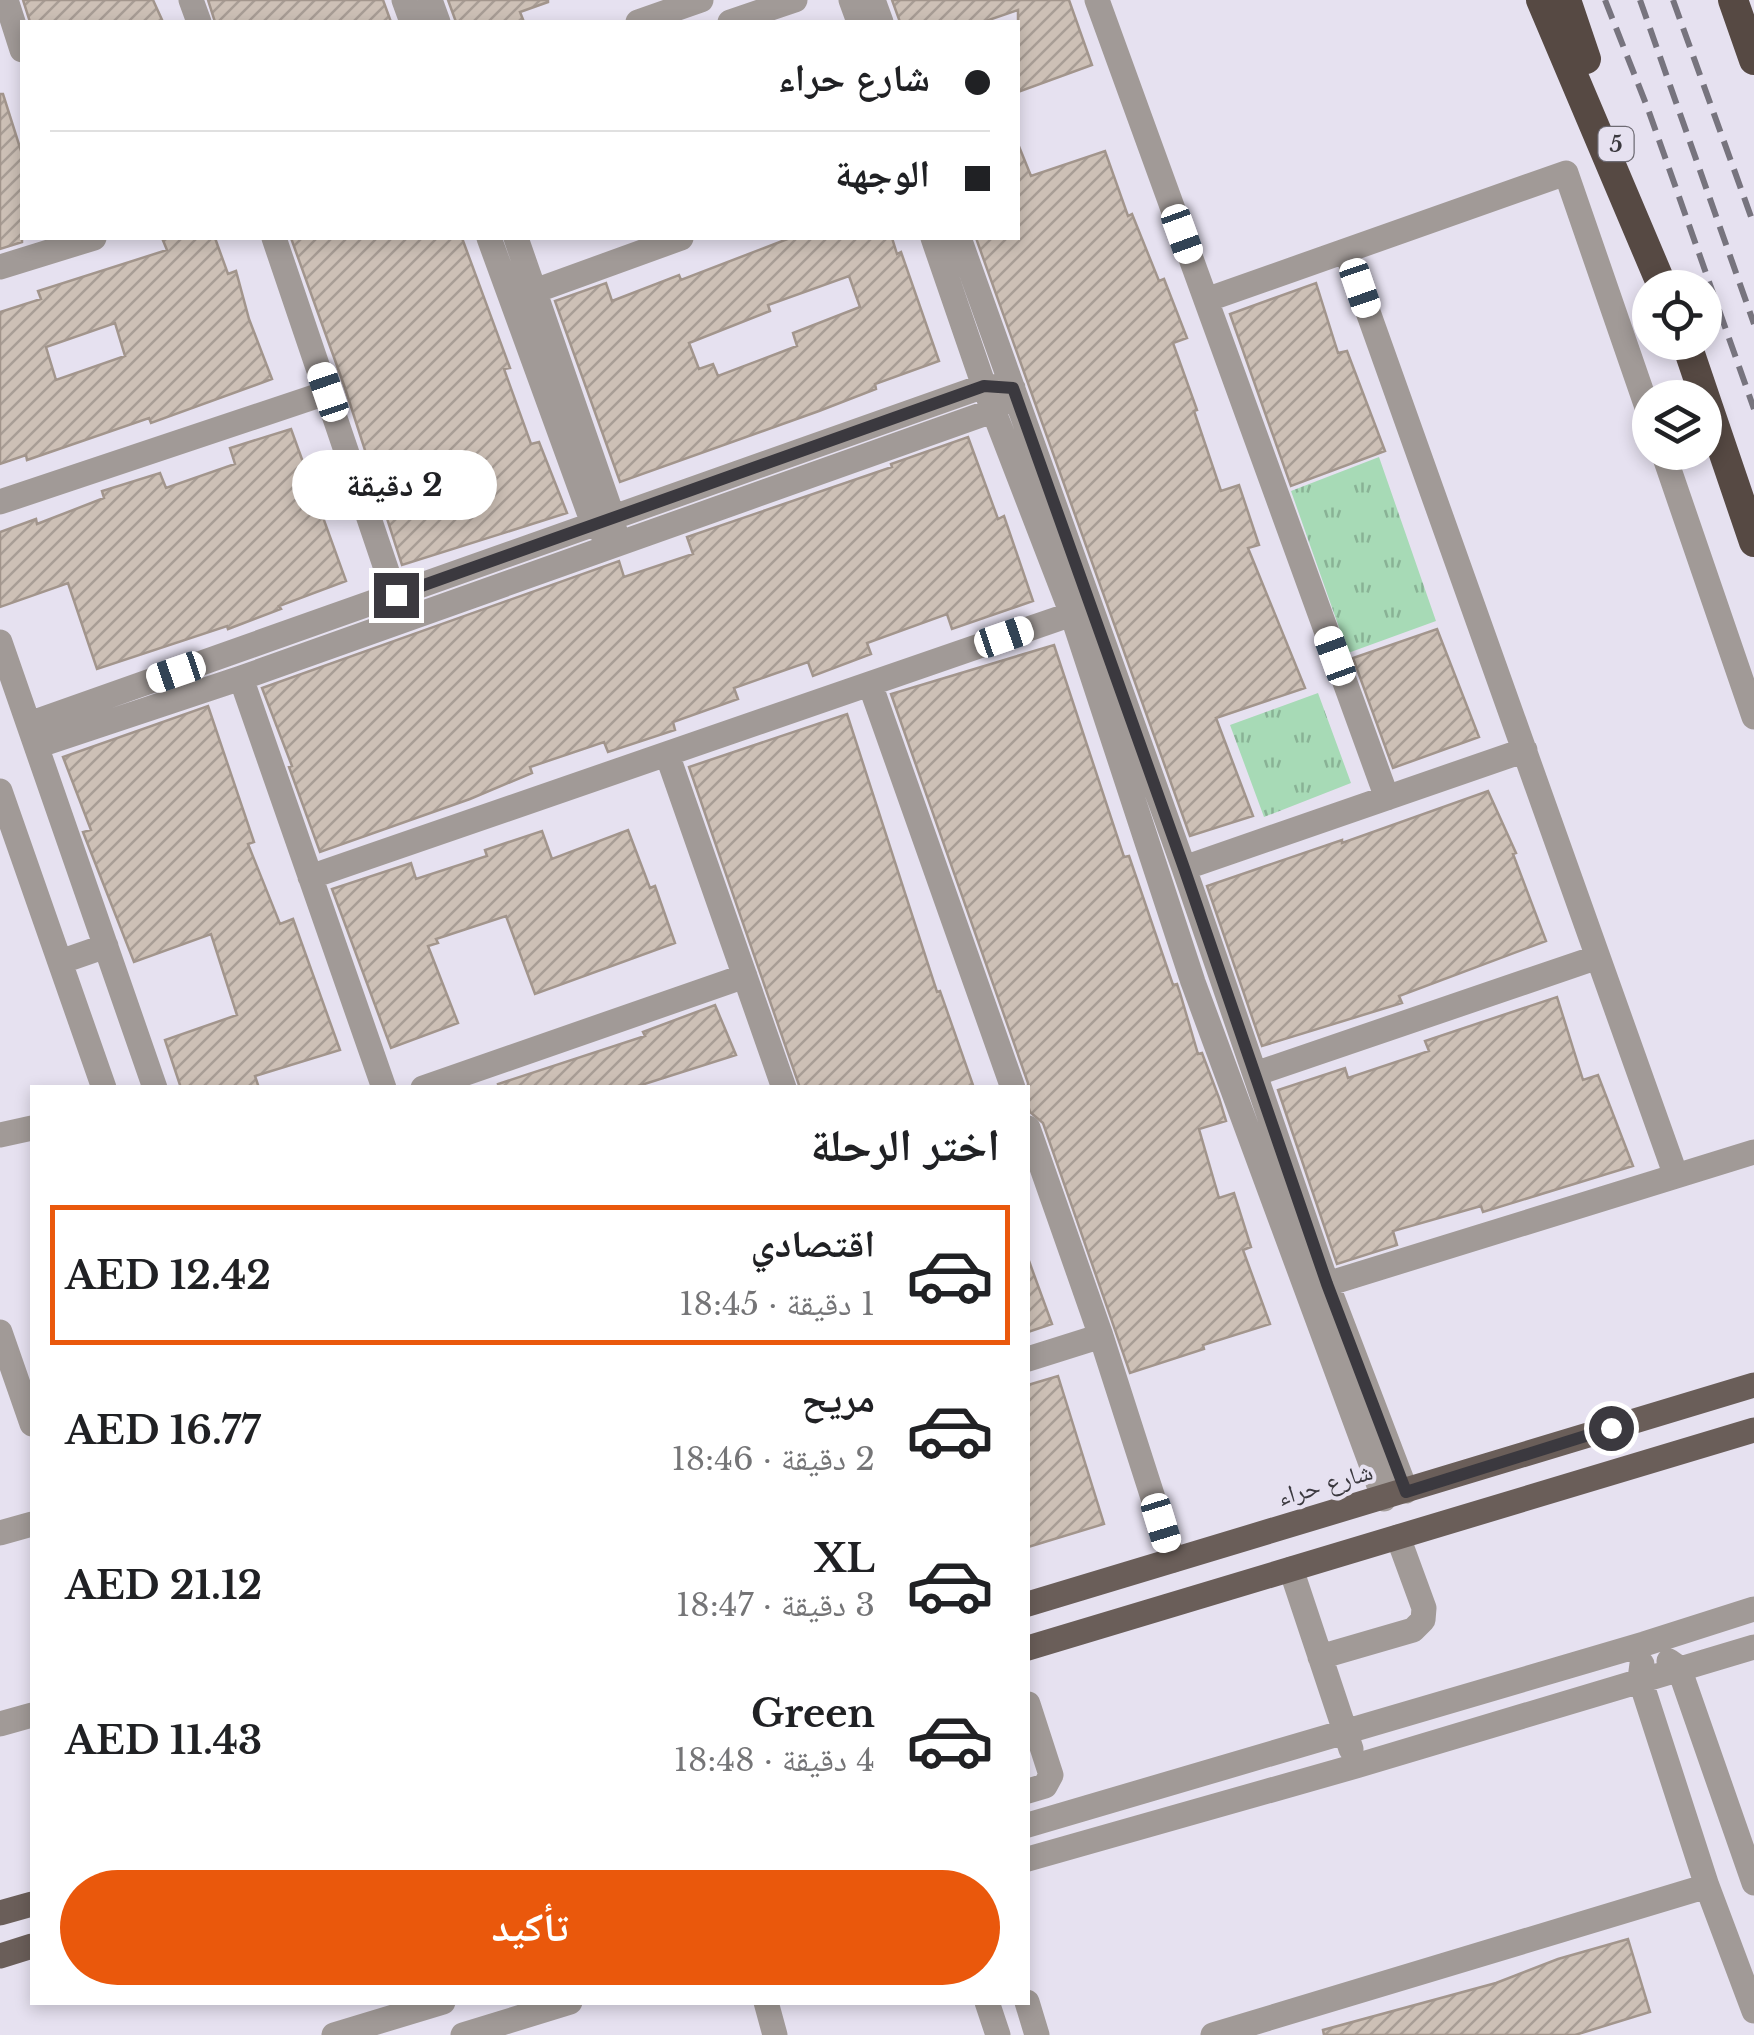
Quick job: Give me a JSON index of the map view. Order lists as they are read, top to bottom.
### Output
{
  "streets": {
    "highway": ["5"],
    "main road": ["شارع حراء"]
  },
  "page": {
    "banner": ["شارع حراء", "الوجهة"],
    "bubble": "2 دقيقة",
    "heading": "اختر الرحلة",
    "list": [
      {
        "name": "اقتصادي",
        "note": "1 دقيقة · 18:45",
        "value": "AED 12.42"
      },
      {
        "name": "مريح",
        "note": "2 دقيقة · 18:46",
        "value": "AED 16.77"
      },
      {
        "name": "XL",
        "note": "3 دقيقة · 18:47",
        "value": "AED 21.12"
      },
      {
        "name": "Green",
        "note": "4 دقيقة · 18:48",
        "value": "AED 11.43"
      }
    ],
    "buttons": "تأكيد"
  }
}
